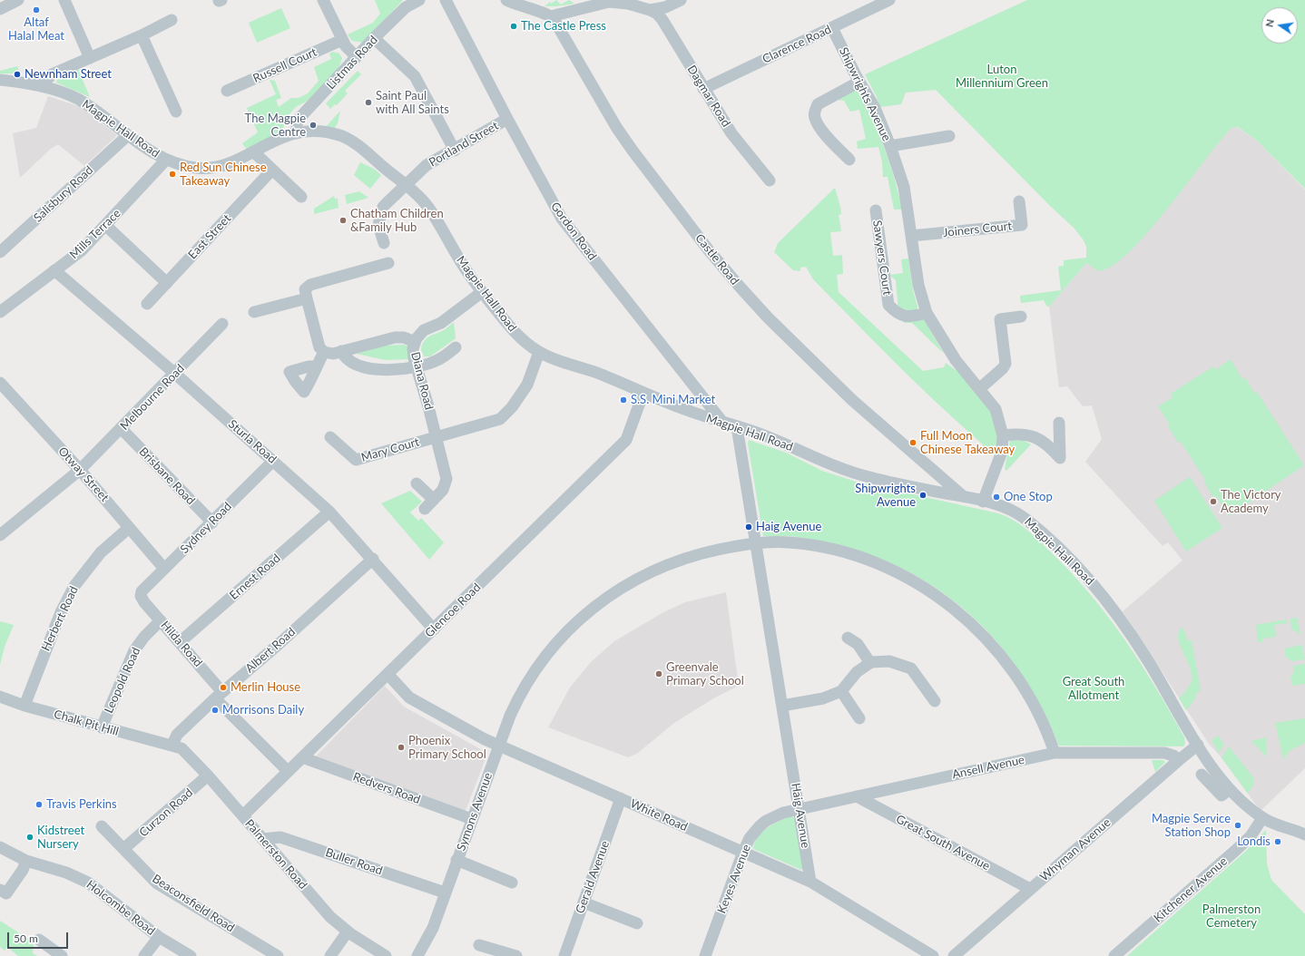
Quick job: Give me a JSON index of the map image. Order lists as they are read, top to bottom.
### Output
{
  "streets": {
    "street": [
      "Clarence Road",
      "Listmas Road",
      "Russell Court",
      "Shipwrights Avenue",
      "Dagmar Road",
      "Magpie Hall Road",
      "Portland Street",
      "Salisbury Road",
      "Joiners Court",
      "Gordon Road",
      "Mills Terrace",
      "East Street",
      "Sawyers Court",
      "Castle Road",
      "Diana Road",
      "Melbourne Road",
      "Sturla Road",
      "Mary Court",
      "Otway Street",
      "Brisbane Road",
      "Sydney Road",
      "Ernest Road",
      "Glencoe Road",
      "Herbert Road",
      "Hilda Road",
      "Albert Road",
      "Leopold Road",
      "Chalk Pit Hill",
      "Ansell Avenue",
      "Redvers Road",
      "Symons Avenue",
      "Curzon Road",
      "White Road",
      "Haig Avenue",
      "Great South Avenue",
      "Whyman Avenue",
      "Palmerston Road",
      "Buller Road",
      "Gerald Avenue",
      "Keyes Avenue",
      "Kitchener Avenue",
      "Beaconsfield Road",
      "Holcombe Road"
    ]
  },
  "crossings": [
    ["Clarence Road", "Shipwrights Avenue"],
    ["Clarence Road", "Dagmar Road"],
    ["Listmas Road", "Magpie Hall Road"],
    ["Shipwrights Avenue", "Magpie Hall Road"],
    ["Shipwrights Avenue", "Joiners Court"],
    ["Shipwrights Avenue", "Sawyers Court"],
    ["Magpie Hall Road", "Portland Street"],
    ["Magpie Hall Road", "Salisbury Road"],
    ["Magpie Hall Road", "Gordon Road"],
    ["Magpie Hall Road", "Mills Terrace"],
    ["Magpie Hall Road", "Castle Road"],
    ["Magpie Hall Road", "Diana Road"],
    ["Magpie Hall Road", "Glencoe Road"],
    ["Magpie Hall Road", "Haig Avenue"],
    ["Magpie Hall Road", "Whyman Avenue"],
    ["Magpie Hall Road", "Kitchener Avenue"],
    ["Portland Street", "Gordon Road"],
    ["Mills Terrace", "Sturla Road"],
    ["Diana Road", "Mary Court"],
    ["Melbourne Road", "Sturla Road"],
    ["Melbourne Road", "Otway Street"],
    ["Melbourne Road", "Brisbane Road"],
    ["Sturla Road", "Sydney Road"],
    ["Sturla Road", "Ernest Road"],
    ["Sturla Road", "Glencoe Road"],
    ["Sturla Road", "Albert Road"],
    ["Otway Street", "Sydney Road"],
    ["Otway Street", "Herbert Road"],
    ["Brisbane Road", "Sydney Road"],
    ["Sydney Road", "Hilda Road"],
    ["Ernest Road", "Hilda Road"],
    ["Glencoe Road", "Hilda Road"],
    ["Glencoe Road", "Redvers Road"],
    ["Glencoe Road", "White Road"],
    ["Glencoe Road", "Palmerston Road"],
    ["Herbert Road", "Chalk Pit Hill"],
    ["Hilda Road", "Albert Road"],
    ["Hilda Road", "Leopold Road"],
    ["Albert Road", "Chalk Pit Hill"],
    ["Albert Road", "Palmerston Road"],
    ["Leopold Road", "Chalk Pit Hill"],
    ["Chalk Pit Hill", "Palmerston Road"],
    ["Ansell Avenue", "Symons Avenue"],
    ["Ansell Avenue", "Haig Avenue"],
    ["Ansell Avenue", "Great South Avenue"],
    ["Ansell Avenue", "Whyman Avenue"],
    ["Ansell Avenue", "Keyes Avenue"],
    ["Redvers Road", "Symons Avenue"],
    ["Symons Avenue", "White Road"],
    ["Symons Avenue", "Haig Avenue"],
    ["Symons Avenue", "Buller Road"],
    ["Curzon Road", "Palmerston Road"],
    ["Curzon Road", "Beaconsfield Road"],
    ["White Road", "Haig Avenue"],
    ["White Road", "Gerald Avenue"],
    ["White Road", "Keyes Avenue"],
    ["Haig Avenue", "Keyes Avenue"],
    ["Great South Avenue", "Whyman Avenue"],
    ["Palmerston Road", "Buller Road"]
  ],
  "parks": ["Luton Millennium Green", "Great South Allotment", "Palmerston Cemetery"],
  "places": [
    "Altaf Halal Meat",
    "The Castle Press",
    "Newnham Street",
    "Saint Paul with All Saints",
    "The Magpie Centre",
    "Red Sun Chinese Takeaway",
    "Chatham Children &Family Hub",
    "S.S. Mini Market",
    "Full Moon Chinese Takeaway",
    "Shipwrights Avenue",
    "One Stop",
    "The Victory Academy",
    "Haig Avenue",
    "Greenvale Primary School",
    "Merlin House",
    "Morrisons Daily",
    "Phoenix Primary School",
    "Travis Perkins",
    "Magpie Service Station Shop",
    "Kidstreet Nursery",
    "Londis"
  ],
  "scale_bar": "50 m",
  "north": "left"
}
